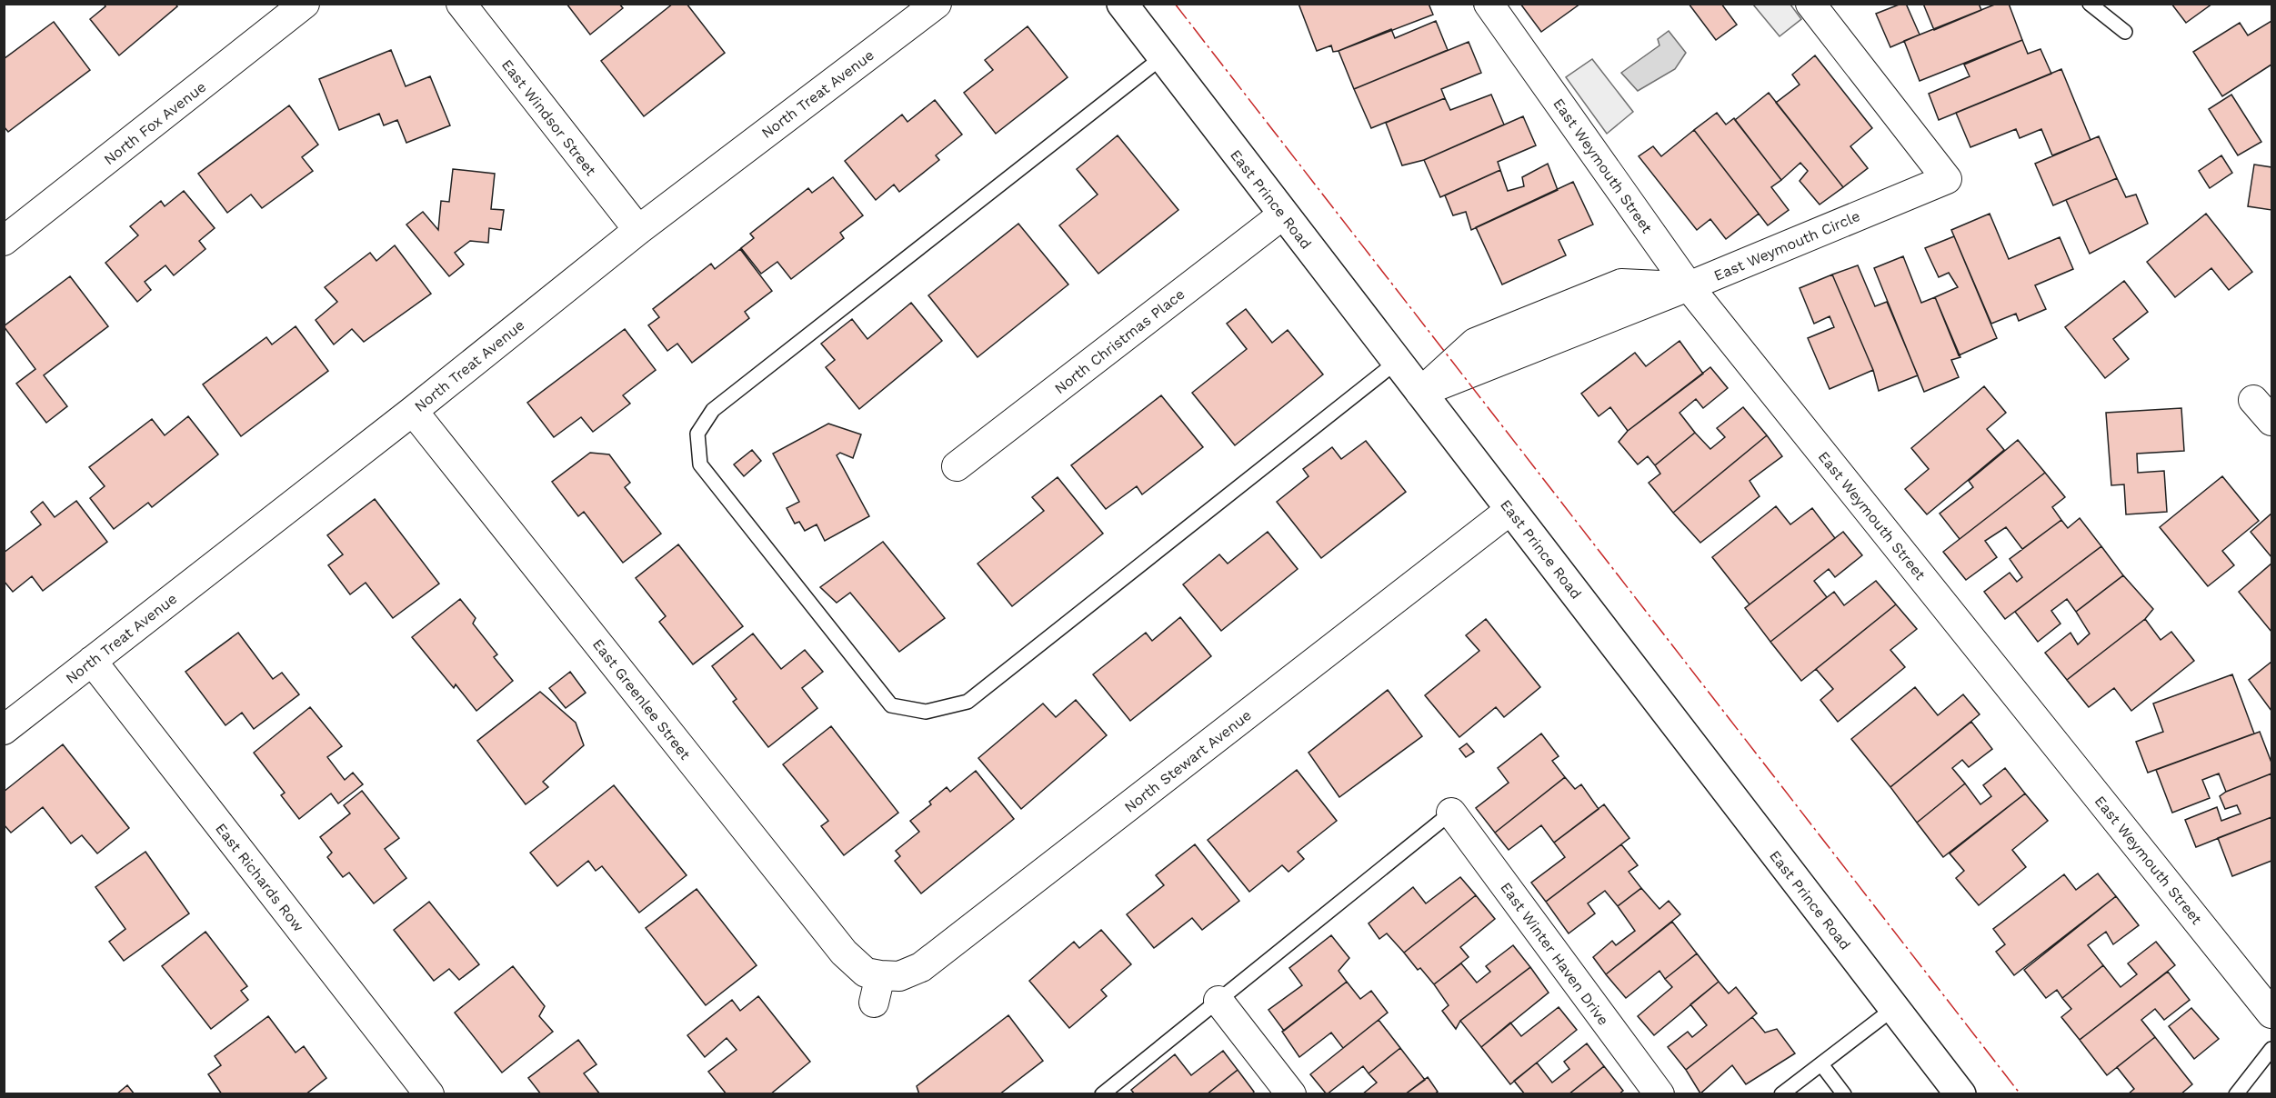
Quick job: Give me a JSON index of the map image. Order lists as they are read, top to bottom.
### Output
{
  "streets": {
    "main road": ["East Prince Road"],
    "street": [
      "North Treat Avenue",
      "East Windsor Street",
      "North Fox Avenue",
      "East Weymouth Street",
      "East Weymouth Circle",
      "North Christmas Place",
      "East Greenlee Street",
      "North Stewart Avenue",
      "East Richards Row",
      "East Winter Haven Drive"
    ]
  },
  "crossings": [
    ["North Treat Avenue", "East Windsor Street"],
    ["North Treat Avenue", "East Greenlee Street"],
    ["North Treat Avenue", "East Richards Row"],
    ["East Weymouth Street", "East Weymouth Circle"],
    ["East Prince Road", "North Christmas Place"],
    ["East Prince Road", "North Stewart Avenue"],
    ["East Greenlee Street", "North Stewart Avenue"]
  ]
}
